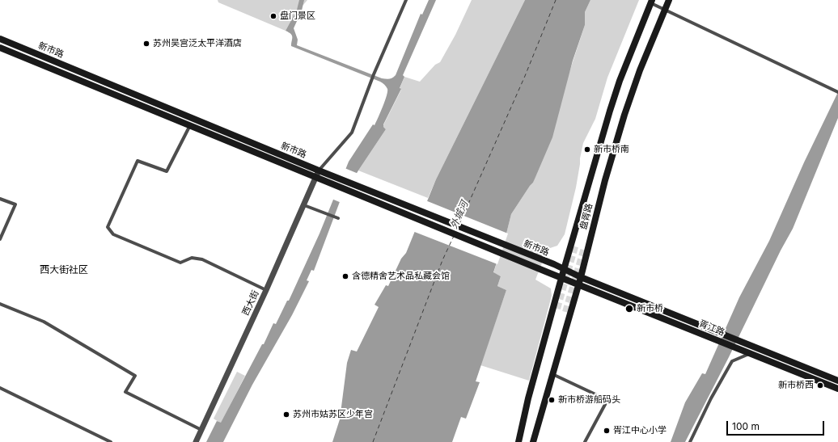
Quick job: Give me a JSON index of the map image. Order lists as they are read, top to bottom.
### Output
{
  "streets": {
    "main road": ["新市路", "盘胥路", "胥江路"],
    "street": ["西大街"]
  },
  "crossings": [
    ["新市路", "盘胥路"],
    ["新市路", "西大街"],
    ["新市路", "胥江路"],
    ["盘胥路", "胥江路"]
  ],
  "districts": ["西大街社区"],
  "water": ["外城河"],
  "places": [
    "盘门景区",
    "苏州吴宫泛太平洋酒店",
    "新市桥南",
    "含德精舍艺术品私藏会馆",
    "新市桥",
    "新市桥西",
    "新市桥游船码头",
    "苏州市姑苏区少年宫",
    "胥江中心小学"
  ],
  "scale_bar": "100 m"
}
